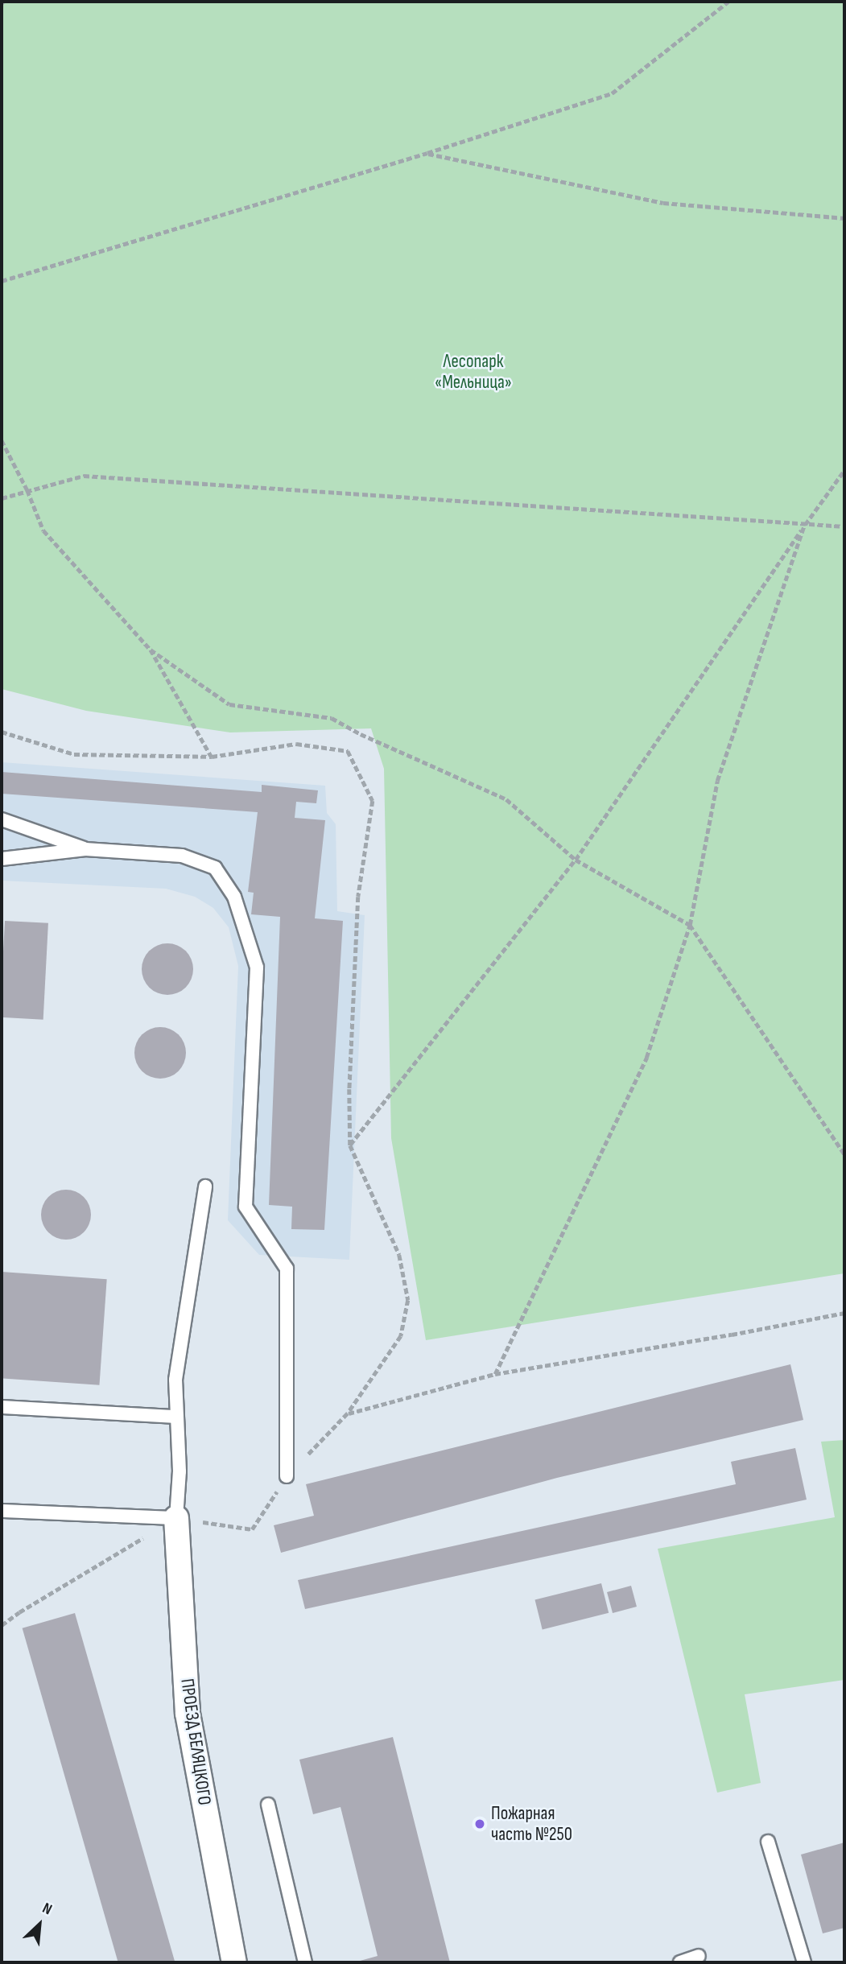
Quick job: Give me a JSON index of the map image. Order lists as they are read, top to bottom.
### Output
{
  "streets": {
    "street": ["ПРОЕЗД БЕЛЯЦКОГО"]
  },
  "parks": ["Лесопарк «Мельница»"],
  "places": ["Пожарная часть №250"],
  "north": "top right"
}
